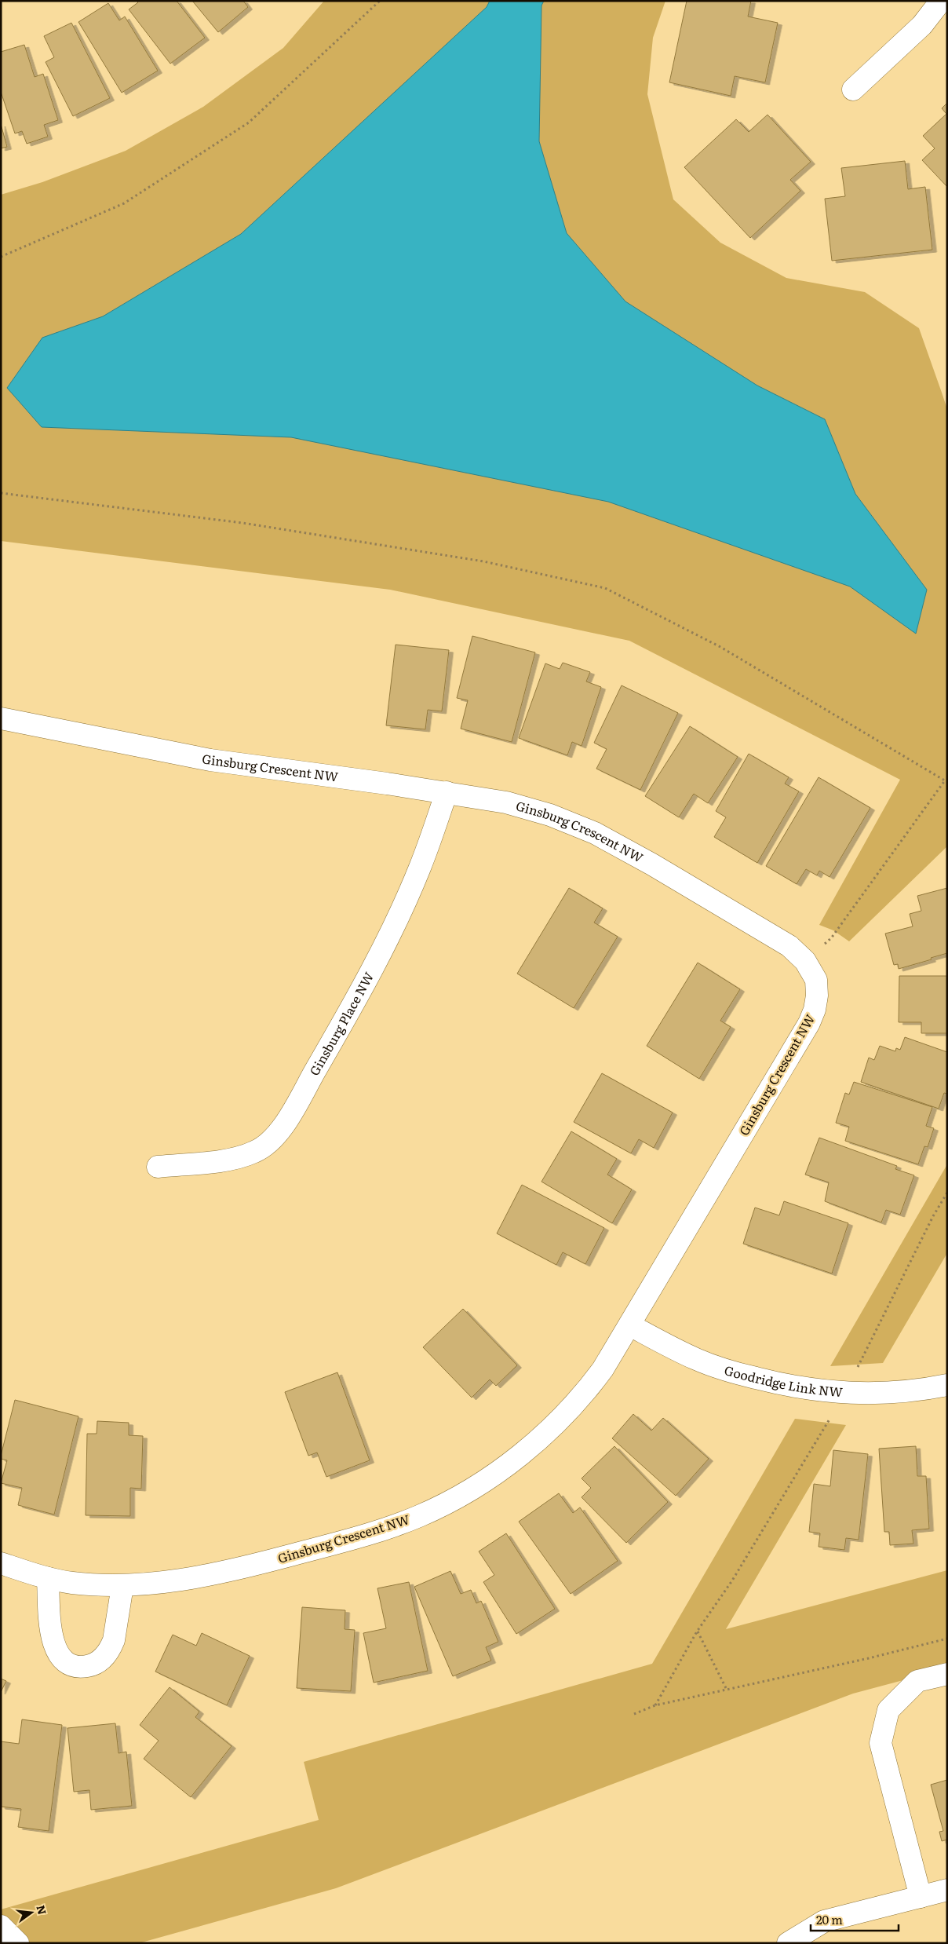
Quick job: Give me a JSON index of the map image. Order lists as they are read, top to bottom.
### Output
{
  "streets": {
    "street": ["Ginsburg Crescent NW", "Ginsburg Place NW", "Goodridge Link NW"]
  },
  "crossings": [
    ["Ginsburg Crescent NW", "Ginsburg Place NW"],
    ["Ginsburg Crescent NW", "Goodridge Link NW"]
  ],
  "scale_bar": "20 m",
  "north": "right"
}
